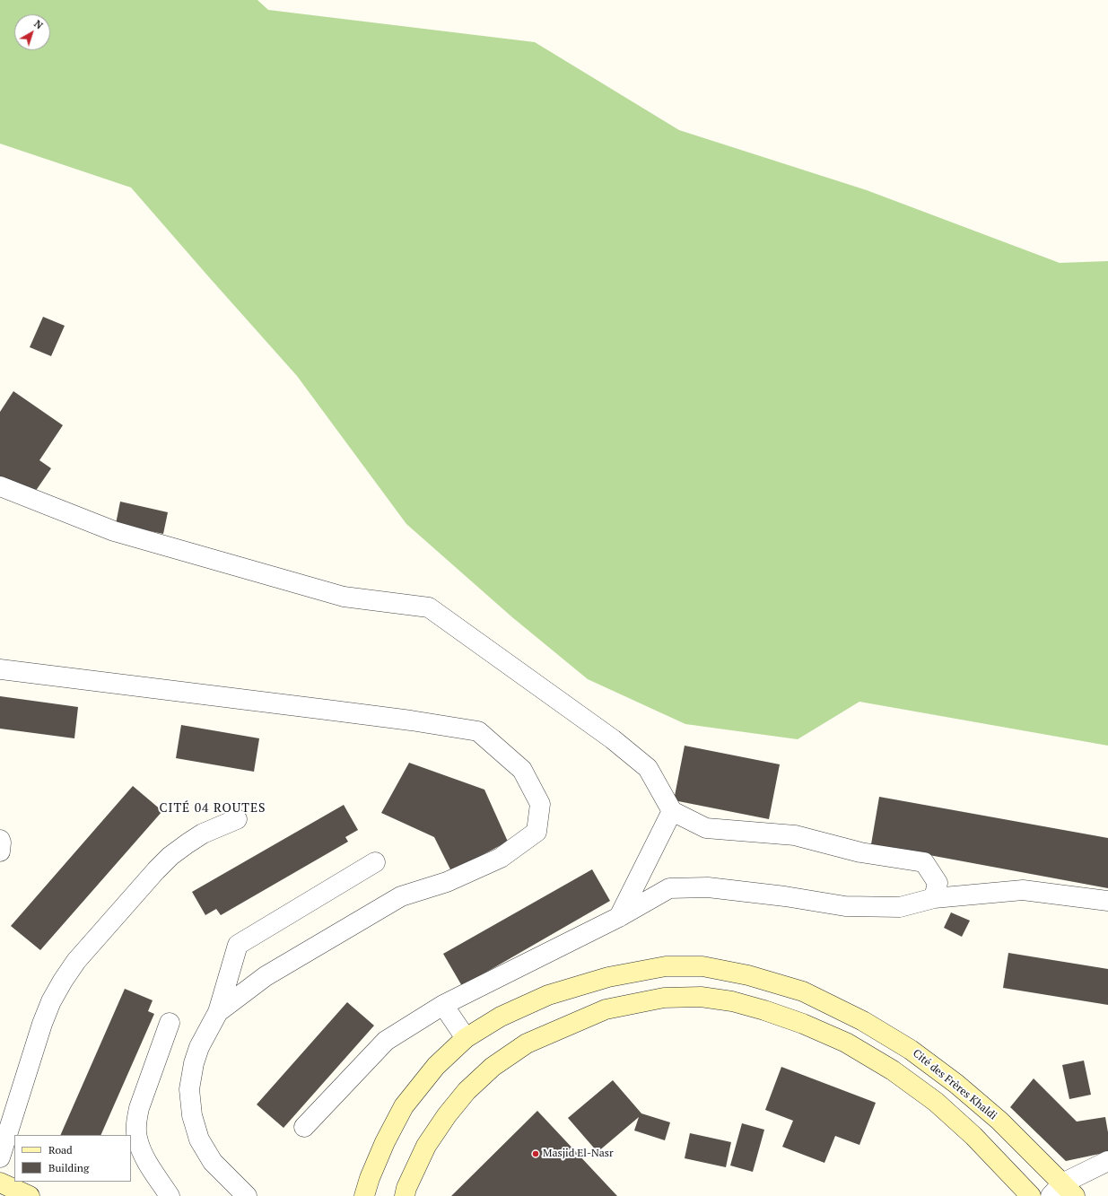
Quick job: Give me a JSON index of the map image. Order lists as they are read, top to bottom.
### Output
{
  "streets": {
    "main road": ["Cité des Frères Khaldi"]
  },
  "districts": ["CITÉ 04 ROUTES"],
  "places": ["Masjid El-Nasr"],
  "legend": ["Road", "Building"],
  "north": "top right"
}
